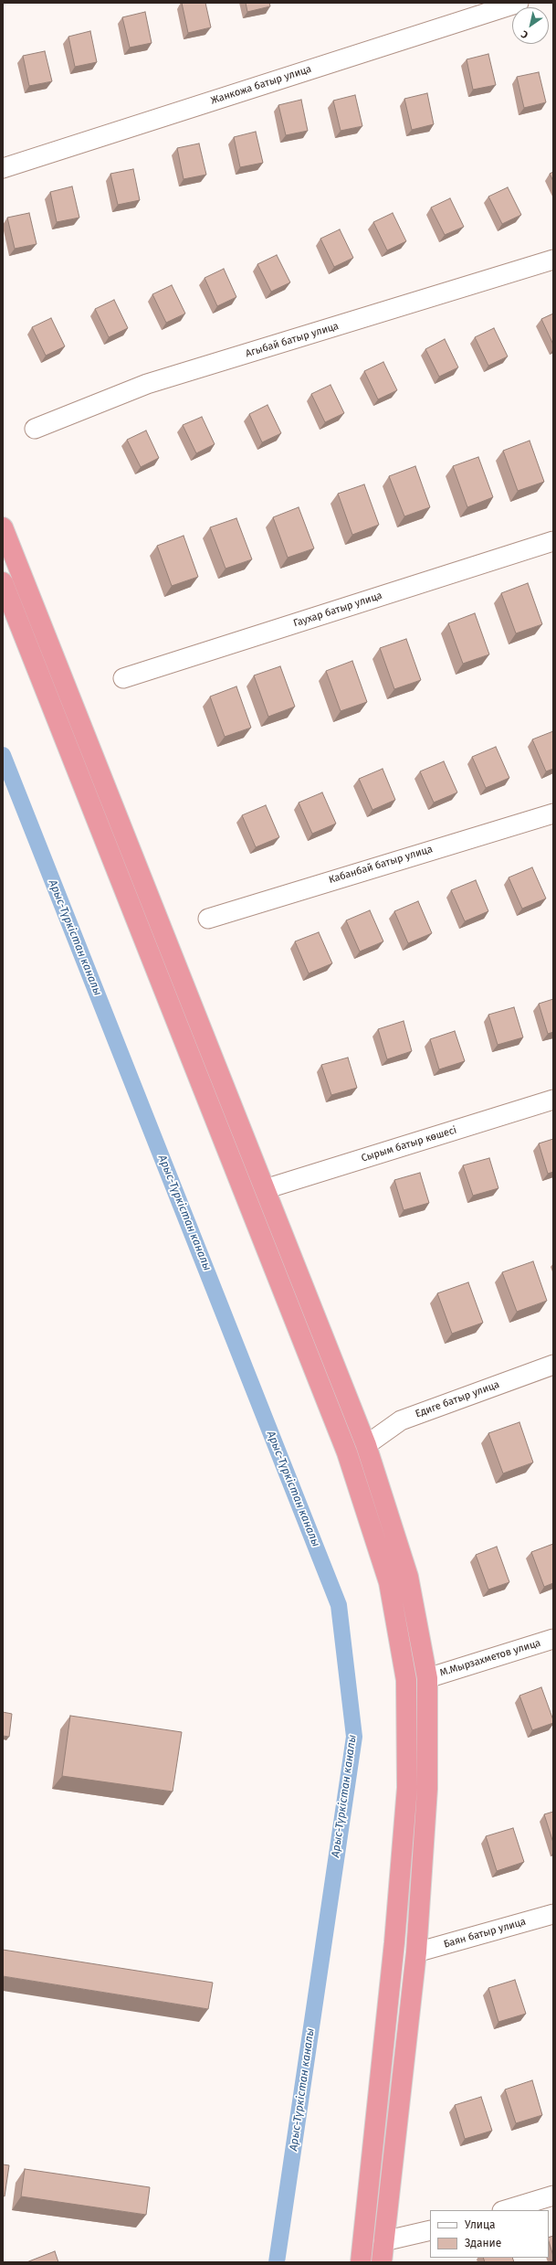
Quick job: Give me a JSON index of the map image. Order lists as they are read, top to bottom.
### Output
{
  "streets": {
    "street": [
      "Жанкожа батыр улица",
      "Агыбай батыр улица",
      "Гаухар батыр улица",
      "Кабанбай батыр улица",
      "Сырым батыр көшесі",
      "Едиге батыр улица",
      "М.Мырзахметов улица",
      "Баян батыр улица"
    ]
  },
  "water": ["Арыс-Түркістан каналы"],
  "legend": ["Улица", "Здание"],
  "north": "bottom left"
}
